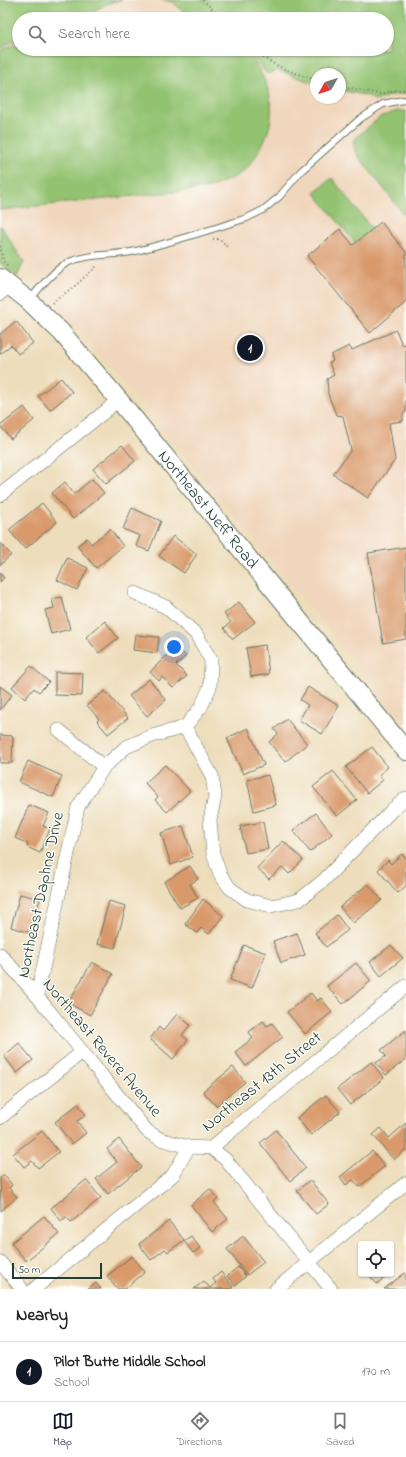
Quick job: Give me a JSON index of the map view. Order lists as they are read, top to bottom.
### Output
{
  "streets": {
    "main road": ["Northeast Neff Road"],
    "street": ["Northeast Daphne Drive", "Northeast Revere Avenue", "Northeast 13th Street"]
  },
  "crossings": [
    ["Northeast Daphne Drive", "Northeast Revere Avenue"],
    ["Northeast Revere Avenue", "Northeast 13th Street"]
  ],
  "scale_bar": "50 m",
  "north": "bottom left",
  "page": {
    "search": "Search here",
    "pins": "1",
    "scale": "50 m",
    "heading": "Nearby",
    "list": [
      {
        "mark": "1",
        "name": "Pilot Butte Middle School",
        "note": "School",
        "value": "170 m"
      }
    ],
    "nav": ["Map", "Directions", "Saved"]
  }
}
